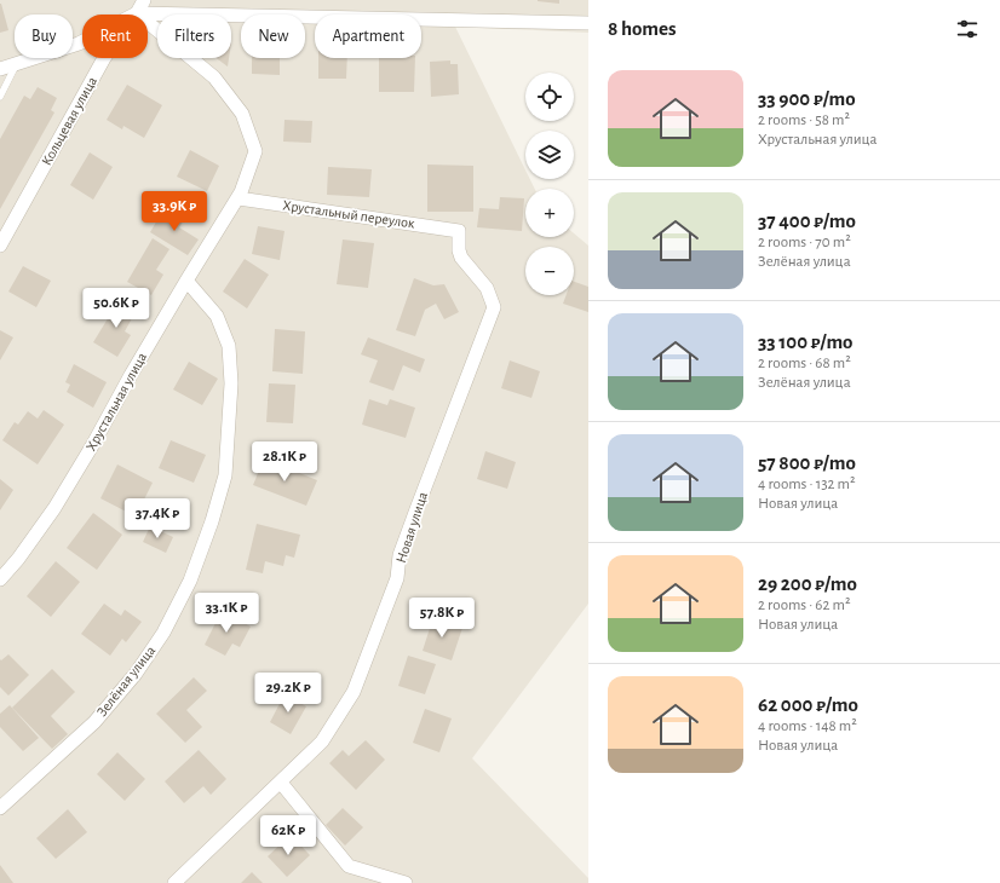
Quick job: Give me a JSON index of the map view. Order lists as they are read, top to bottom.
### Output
{
  "streets": {
    "street": [
      "Кольцевая улица",
      "Хрустальный переулок",
      "Хрустальная улица",
      "Новая улица",
      "Зелёная улица"
    ]
  },
  "crossings": [
    ["Кольцевая улица", "Хрустальная улица"],
    ["Хрустальный переулок", "Хрустальная улица"],
    ["Хрустальный переулок", "Новая улица"],
    ["Хрустальная улица", "Зелёная улица"]
  ],
  "page": {
    "heading": "8 homes",
    "chip": [
      "Buy",
      "Rent",
      "Filters",
      "New",
      "Apartment"
    ],
    "list": [
      {
        "name": "33 900 ₽/mo",
        "note": "2 rooms · 58 m² · Хрустальная улица"
      },
      {
        "name": "37 400 ₽/mo",
        "note": "2 rooms · 70 m² · Зелёная улица"
      },
      {
        "name": "33 100 ₽/mo",
        "note": "2 rooms · 68 m² · Зелёная улица"
      },
      {
        "name": "57 800 ₽/mo",
        "note": "4 rooms · 132 m² · Новая улица"
      },
      {
        "name": "29 200 ₽/mo",
        "note": "2 rooms · 62 m² · Новая улица"
      },
      {
        "name": "62 000 ₽/mo",
        "note": "4 rooms · 148 m² · Новая улица"
      }
    ],
    "map_buttons": ["+", "−"],
    "price": [
      "33.9K ₽",
      "50.6K ₽",
      "28.1K ₽",
      "37.4K ₽",
      "33.1K ₽",
      "57.8K ₽",
      "29.2K ₽",
      "62K ₽"
    ]
  }
}
